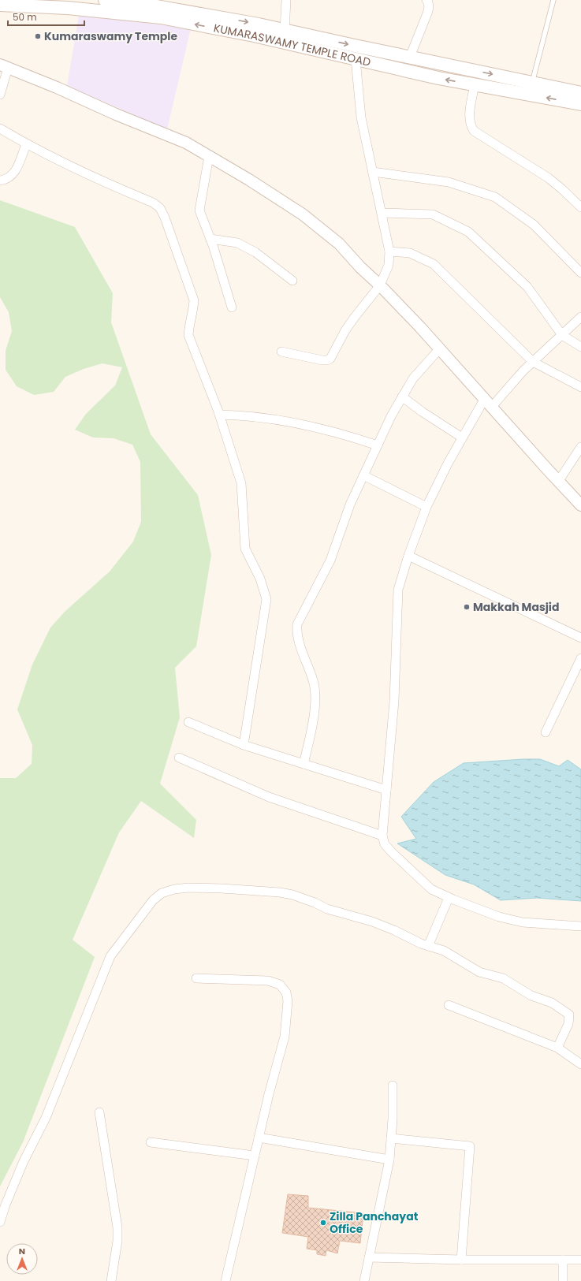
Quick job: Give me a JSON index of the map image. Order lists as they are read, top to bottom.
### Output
{
  "streets": {
    "main road": ["KUMARASWAMY TEMPLE ROAD"]
  },
  "places": ["Kumaraswamy Temple", "Makkah Masjid", "Zilla Panchayat Office"],
  "scale_bar": "50 m",
  "north": "top"
}
